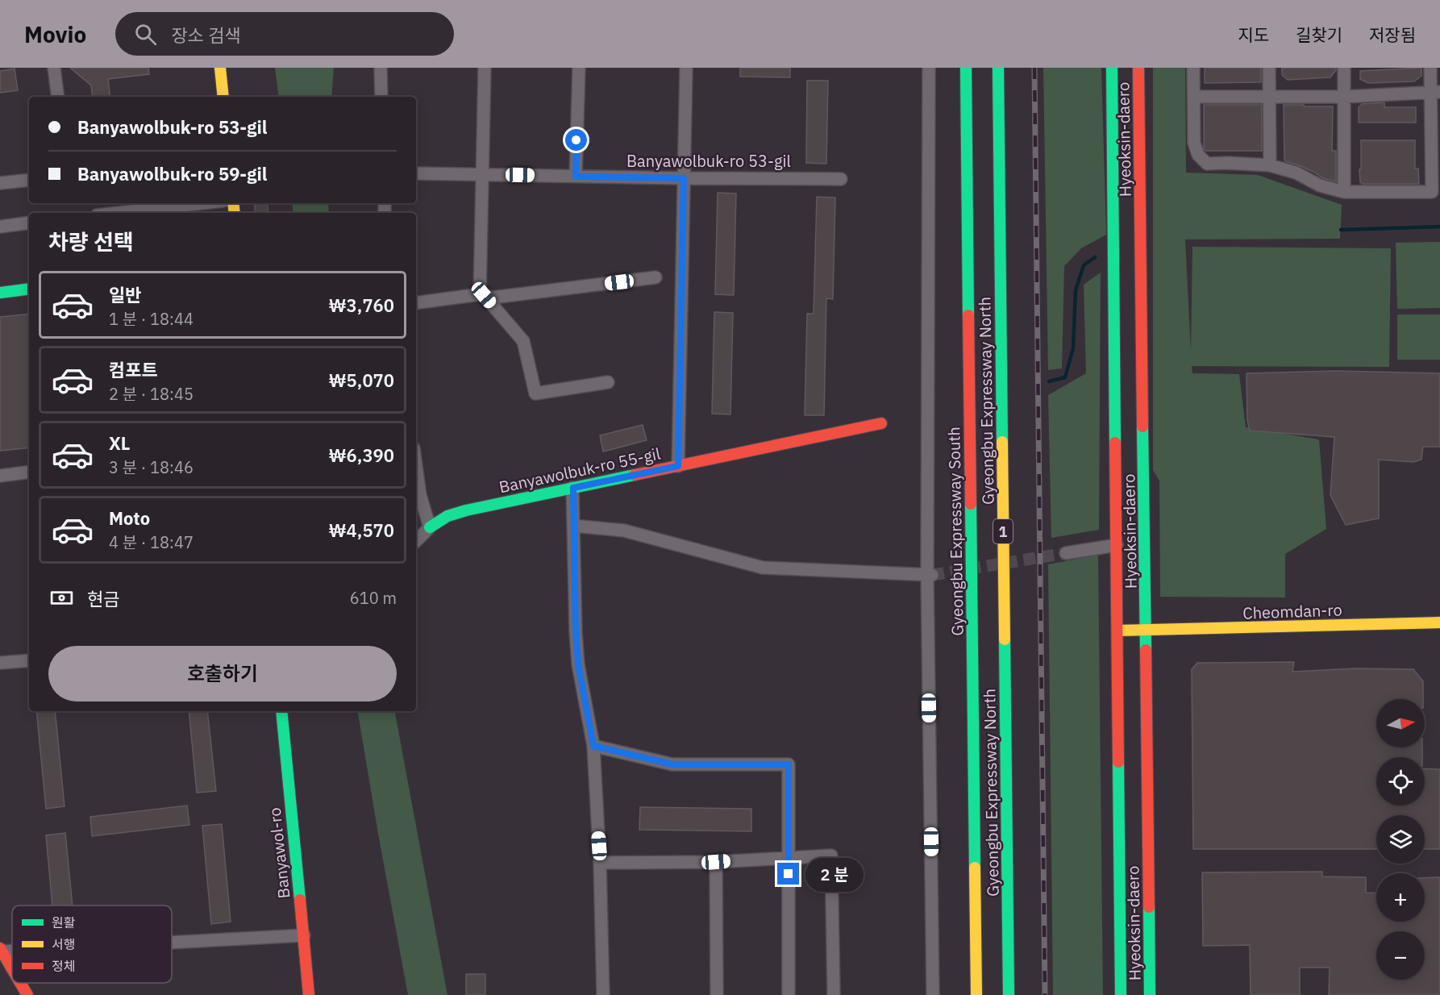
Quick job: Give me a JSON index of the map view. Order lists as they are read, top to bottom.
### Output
{
  "streets": {
    "main road": [
      "Hyeoksin-daero",
      "Gyeongbu Expressway North",
      "Banyawolbuk-ro 55-gil",
      "Gyeongbu Expressway South",
      "1",
      "Cheomdan-ro",
      "Banyawol-ro"
    ],
    "street": ["Banyawolbuk-ro 53-gil"]
  },
  "crossings": [
    ["Hyeoksin-daero", "Cheomdan-ro"]
  ],
  "legend": ["원활", "서행", "정체"],
  "north": "right",
  "page": {
    "header": "Movio",
    "search": "장소 검색",
    "nav": ["지도", "길찾기", "저장됨"],
    "banner": ["Banyawolbuk-ro 53-gil", "Banyawolbuk-ro 59-gil"],
    "heading": "차량 선택",
    "list": [
      {
        "name": "일반",
        "note": "1 분 · 18:44",
        "value": "₩3,760"
      },
      {
        "name": "컴포트",
        "note": "2 분 · 18:45",
        "value": "₩5,070"
      },
      {
        "name": "XL",
        "note": "3 분 · 18:46",
        "value": "₩6,390"
      },
      {
        "name": "Moto",
        "note": "4 분 · 18:47",
        "value": "₩4,570"
      }
    ],
    "pay": ["현금", "610 m"],
    "buttons": "호출하기",
    "map_buttons": ["+", "−"],
    "bubble": "2 분"
  }
}
